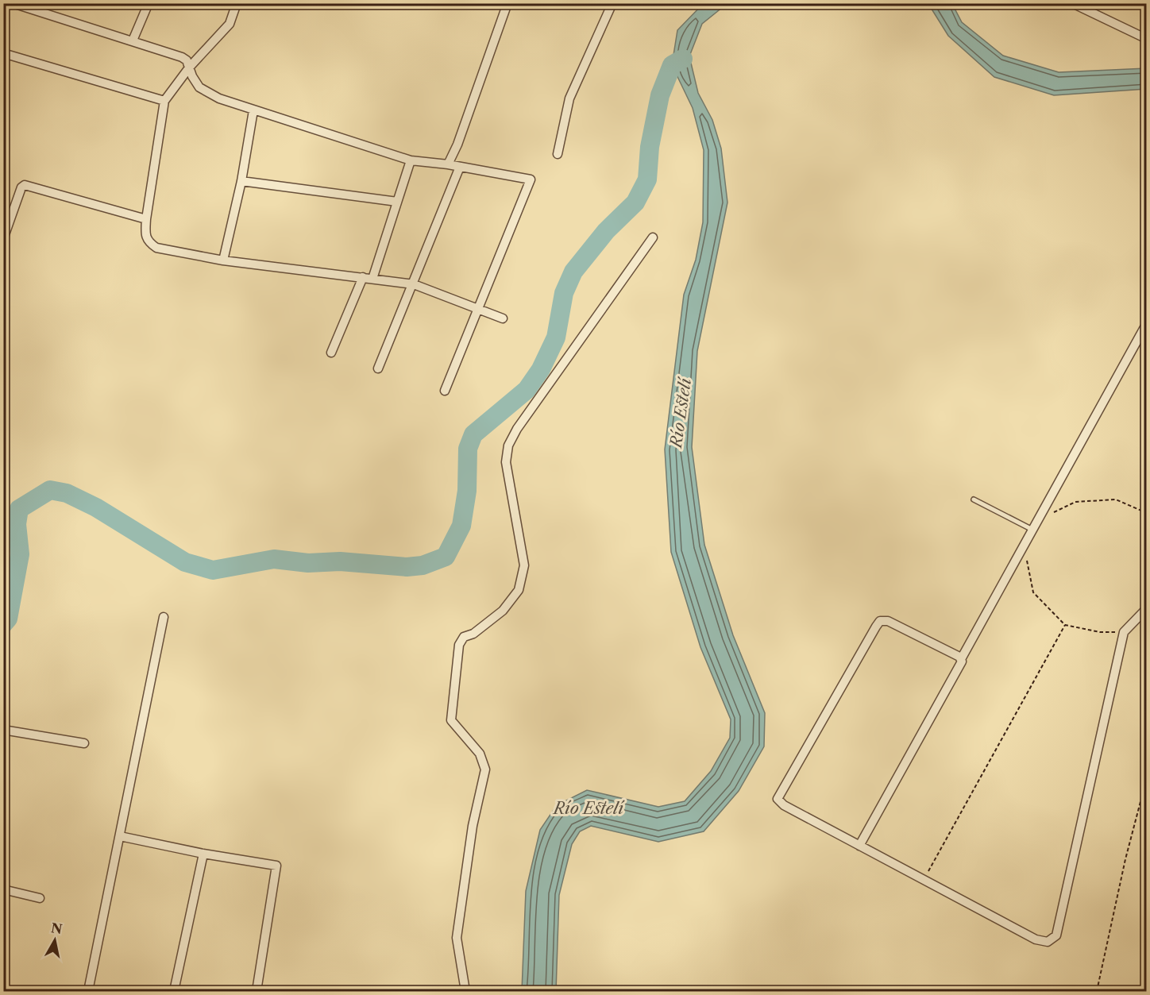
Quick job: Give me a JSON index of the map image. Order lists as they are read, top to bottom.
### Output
{
  "water": ["Río Estelí"],
  "north": "top"
}
